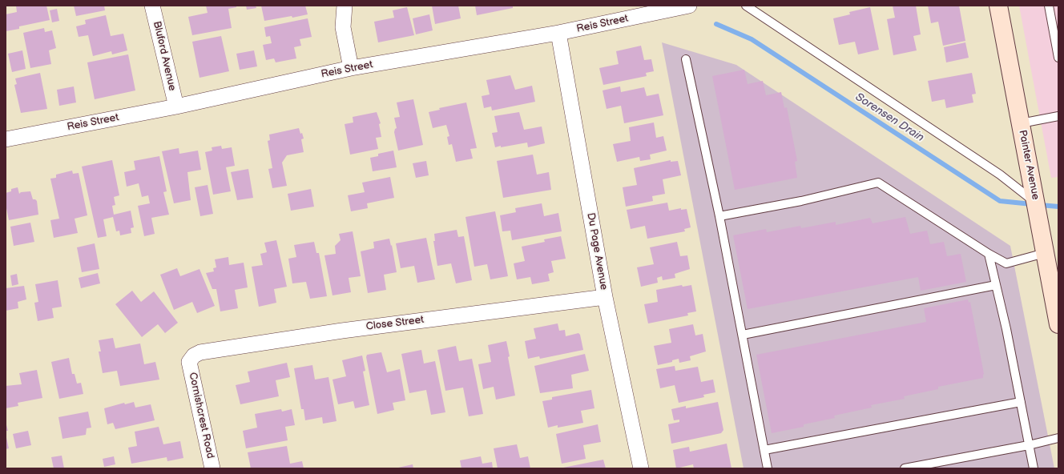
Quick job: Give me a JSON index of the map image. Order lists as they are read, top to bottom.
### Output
{
  "streets": {
    "street": [
      "Reis Street",
      "Bluford Avenue",
      "Painter Avenue",
      "Du Page Avenue",
      "Close Street",
      "Cornishcrest Road"
    ]
  },
  "crossings": [
    ["Reis Street", "Bluford Avenue"],
    ["Reis Street", "Du Page Avenue"],
    ["Du Page Avenue", "Close Street"],
    ["Close Street", "Cornishcrest Road"]
  ],
  "water": ["Sorensen Drain"]
}
